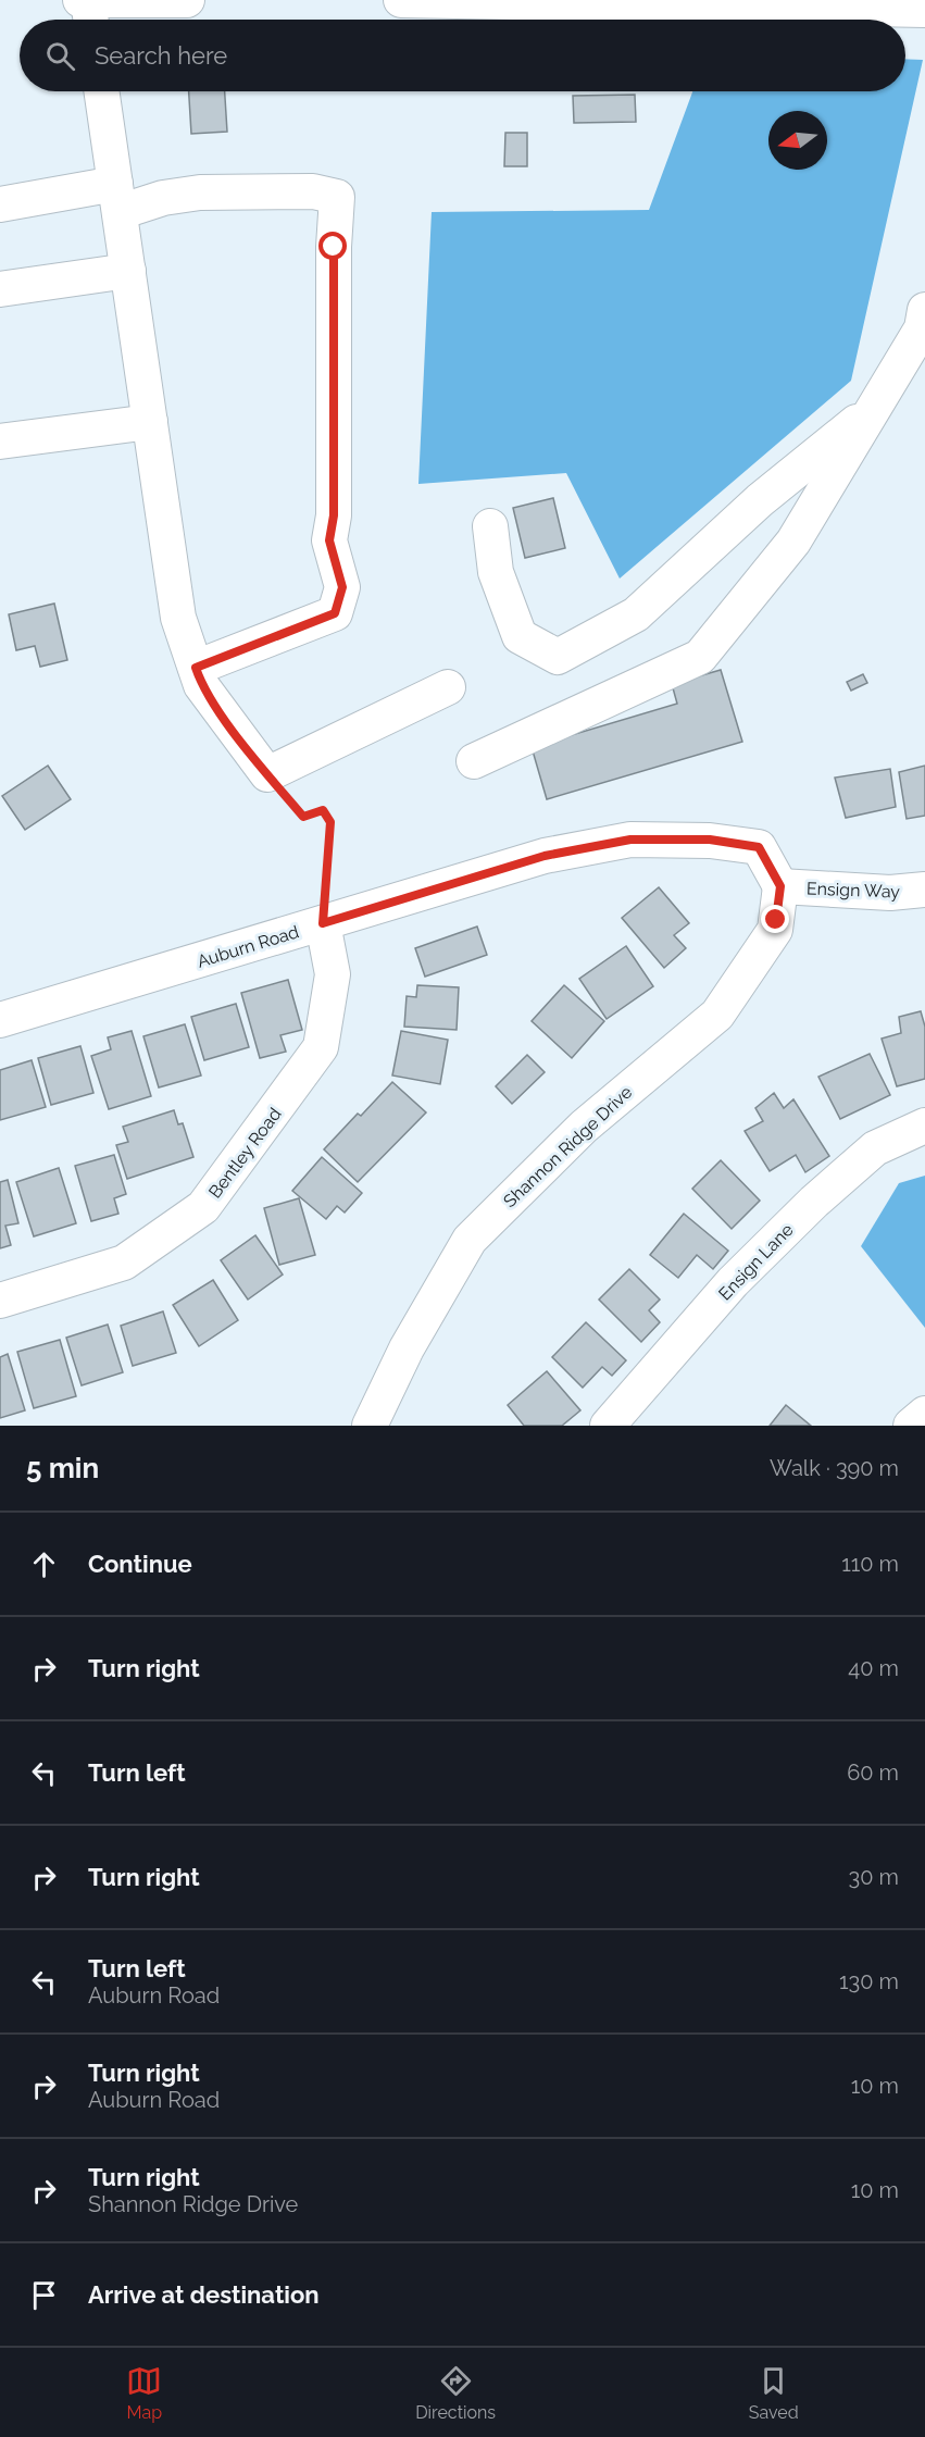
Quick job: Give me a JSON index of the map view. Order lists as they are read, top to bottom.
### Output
{
  "streets": {
    "street": [
      "Ensign Way",
      "Auburn Road",
      "Shannon Ridge Drive",
      "Bentley Road",
      "Ensign Lane"
    ]
  },
  "crossings": [
    ["Ensign Way", "Auburn Road"],
    ["Ensign Way", "Shannon Ridge Drive"],
    ["Auburn Road", "Shannon Ridge Drive"],
    ["Auburn Road", "Bentley Road"]
  ],
  "north": "left",
  "page": {
    "search": "Search here",
    "heading": ["5 min", "Walk · 390 m"],
    "list": [
      ["Continue", "110 m"],
      ["Turn right", "40 m"],
      ["Turn left", "60 m"],
      ["Turn right", "30 m"],
      ["Turn left", "Auburn Road", "130 m"],
      ["Turn right", "Auburn Road", "10 m"],
      ["Turn right", "Shannon Ridge Drive", "10 m"],
      "Arrive at destination"
    ],
    "nav": ["Map", "Directions", "Saved"]
  }
}
